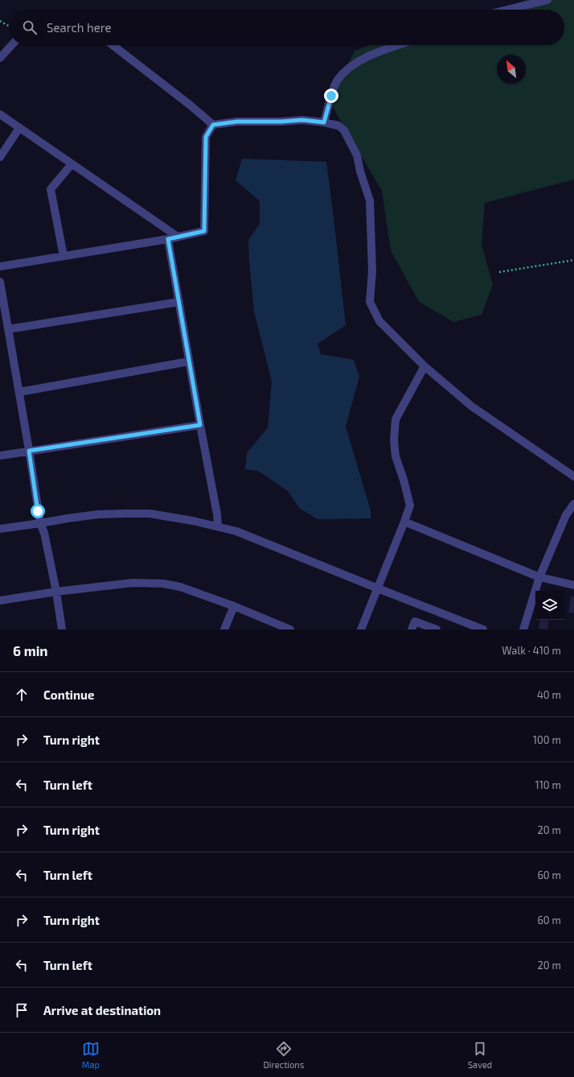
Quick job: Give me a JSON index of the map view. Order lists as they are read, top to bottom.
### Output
{
  "north": "top left",
  "page": {
    "search": "Search here",
    "heading": ["6 min", "Walk · 410 m"],
    "list": [
      ["Continue", "40 m"],
      ["Turn right", "100 m"],
      ["Turn left", "110 m"],
      ["Turn right", "20 m"],
      ["Turn left", "60 m"],
      ["Turn right", "60 m"],
      ["Turn left", "20 m"],
      "Arrive at destination"
    ],
    "nav": ["Map", "Directions", "Saved"]
  }
}
